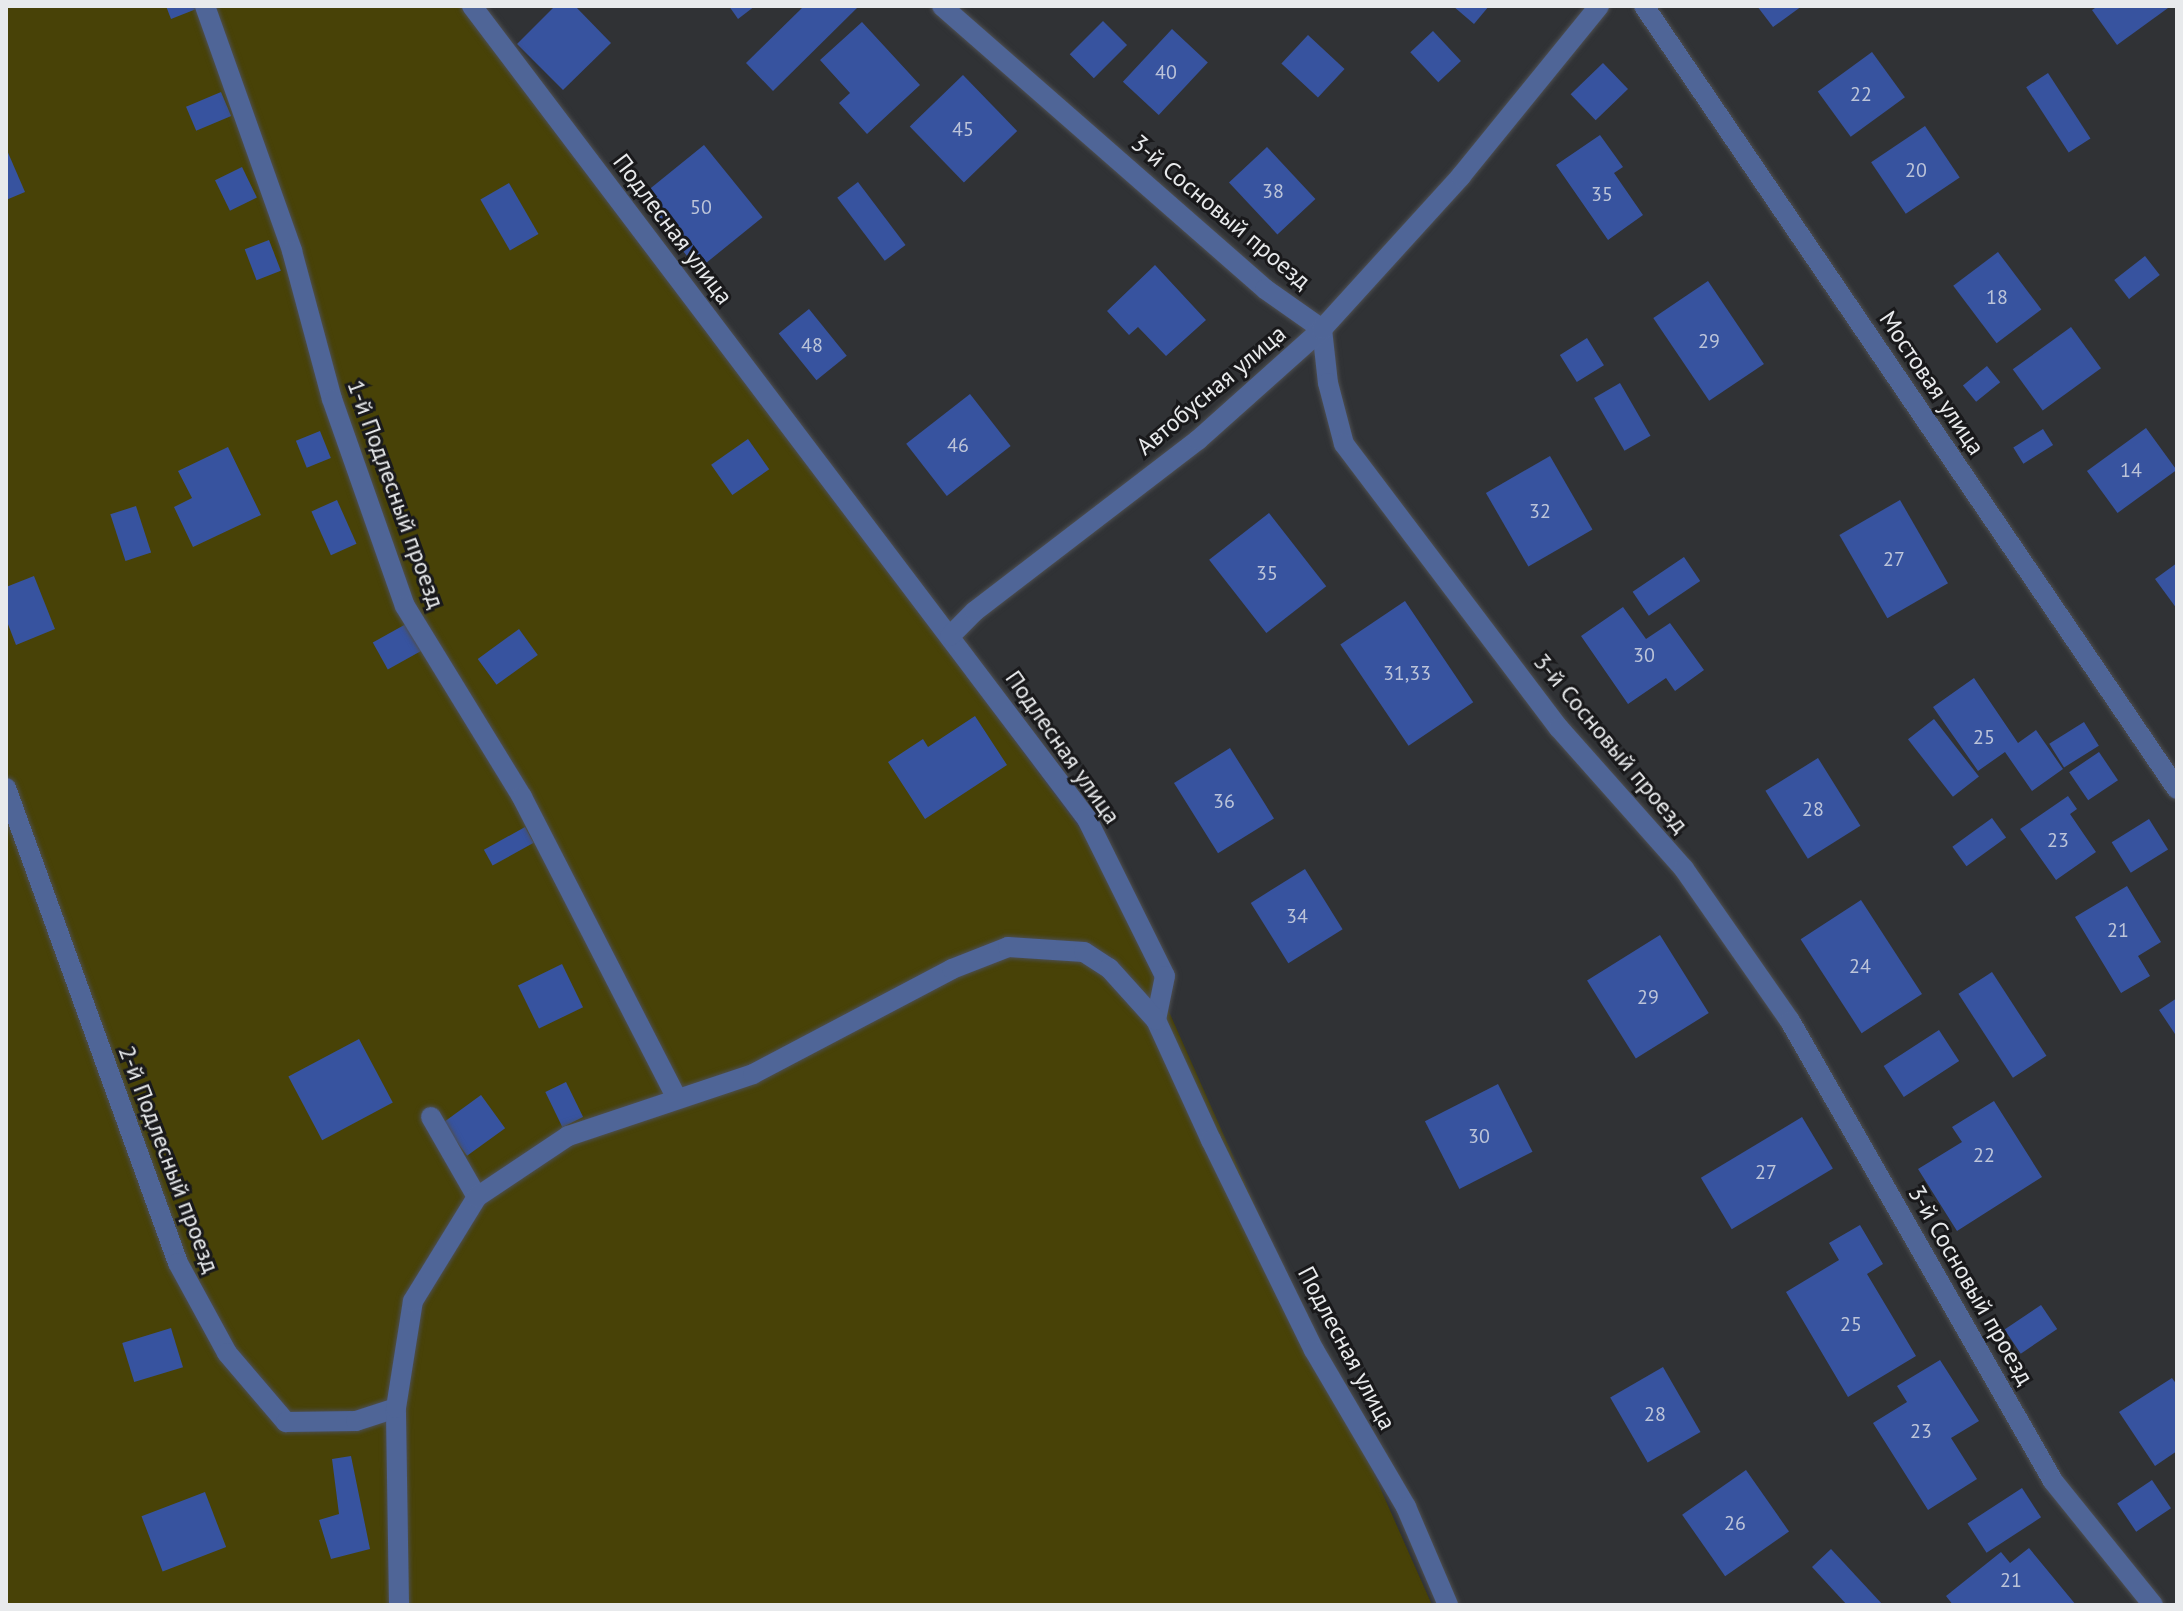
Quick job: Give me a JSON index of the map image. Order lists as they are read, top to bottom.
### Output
{
  "streets": {
    "street": [
      "3-й Сосновый проезд",
      "Подлесная улица",
      "Мостовая улица",
      "Автобусная улица",
      "1-й Подлесный проезд",
      "2-й Подлесный проезд"
    ]
  },
  "crossings": [
    ["3-й Сосновый проезд", "Автобусная улица"],
    ["Подлесная улица", "Автобусная улица"]
  ],
  "house_numbers": [
    "40",
    "22",
    "45",
    "20",
    "38",
    "35",
    "50",
    "18",
    "29",
    "48",
    "46",
    "14",
    "32",
    "27",
    "35",
    "30",
    "31,33",
    "25",
    "36",
    "28",
    "23",
    "34",
    "21",
    "24",
    "29",
    "30",
    "22",
    "27",
    "25",
    "28",
    "23",
    "26",
    "21"
  ]
}
